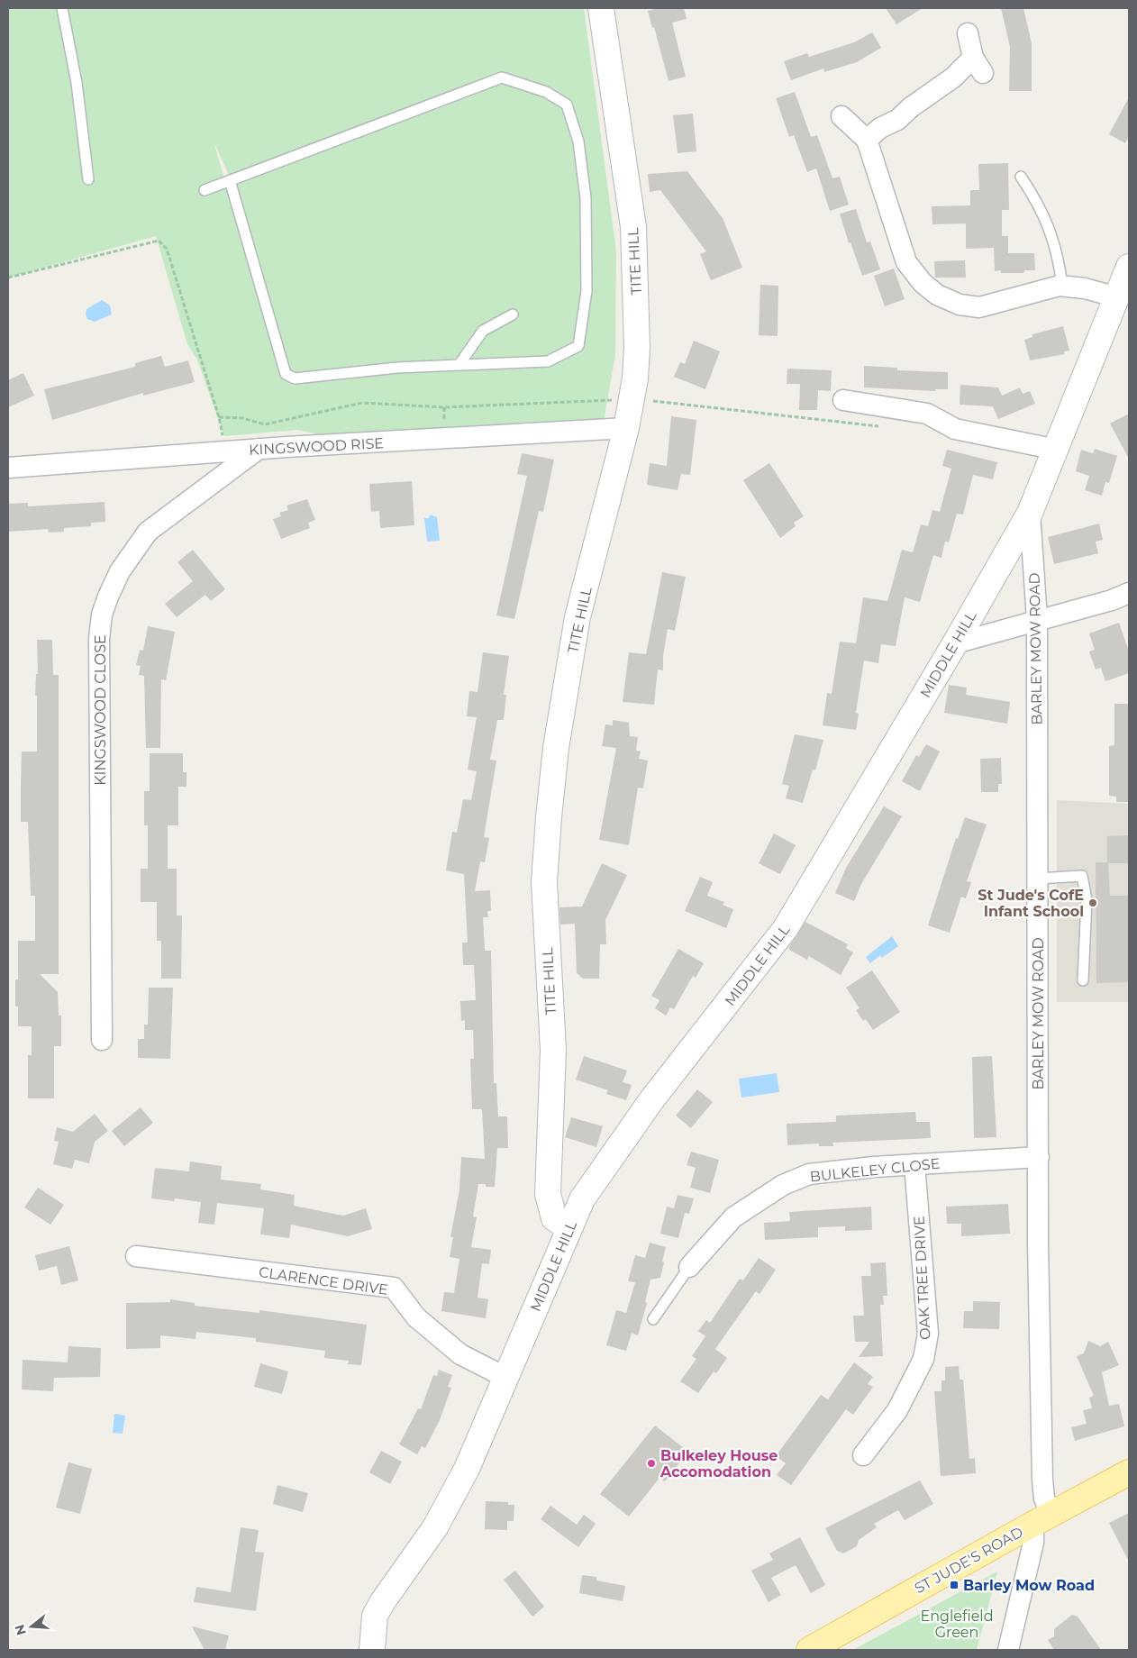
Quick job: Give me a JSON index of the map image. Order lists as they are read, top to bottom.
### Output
{
  "streets": {
    "main road": ["ST JUDE'S ROAD"],
    "street": [
      "TITE HILL",
      "KINGSWOOD RISE",
      "BARLEY MOW ROAD",
      "MIDDLE HILL",
      "KINGSWOOD CLOSE",
      "BULKELEY CLOSE",
      "OAK TREE DRIVE",
      "CLARENCE DRIVE"
    ]
  },
  "crossings": [
    ["TITE HILL", "KINGSWOOD RISE"],
    ["TITE HILL", "MIDDLE HILL"],
    ["KINGSWOOD RISE", "KINGSWOOD CLOSE"],
    ["BARLEY MOW ROAD", "MIDDLE HILL"],
    ["BARLEY MOW ROAD", "BULKELEY CLOSE"],
    ["BARLEY MOW ROAD", "ST JUDE'S ROAD"],
    ["MIDDLE HILL", "CLARENCE DRIVE"],
    ["BULKELEY CLOSE", "OAK TREE DRIVE"]
  ],
  "parks": ["Englefield Green"],
  "places": {
    "other": ["St Jude's CofE Infant School", "Bulkeley House Accomodation"],
    "transit": ["Barley Mow Road"]
  },
  "north": "left"
}
